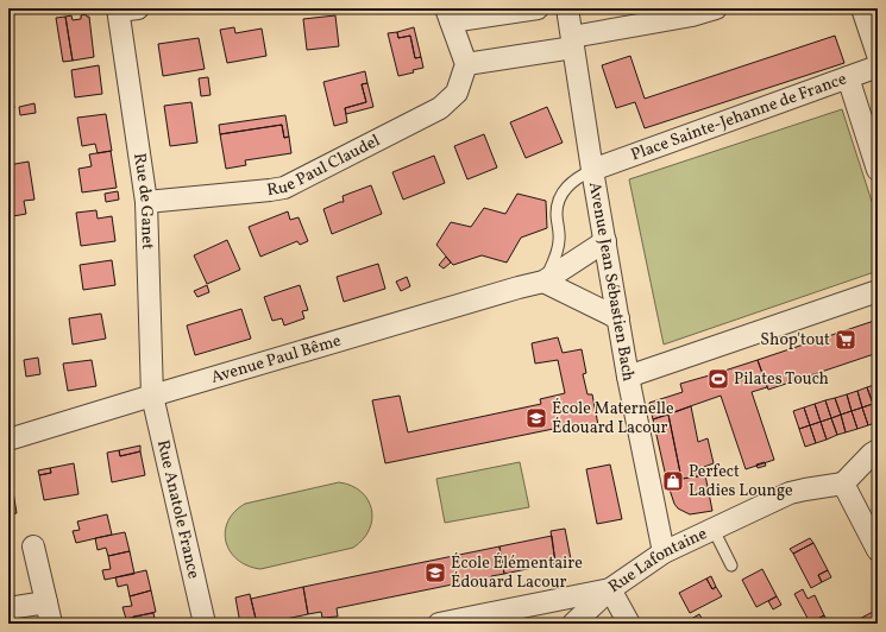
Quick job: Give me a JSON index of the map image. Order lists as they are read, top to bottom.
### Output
{
  "streets": {
    "street": [
      "Place Sainte-Jehanne de France",
      "Rue Paul Claudel",
      "Rue de Ganet",
      "Avenue Jean Sébastien Bach",
      "Avenue Paul Bême",
      "Rue Anatole France",
      "Rue Lafontaine"
    ]
  },
  "crossings": [
    ["Place Sainte-Jehanne de France", "Avenue Jean Sébastien Bach"],
    ["Rue Paul Claudel", "Rue de Ganet"],
    ["Rue de Ganet", "Avenue Paul Bême"],
    ["Rue de Ganet", "Rue Anatole France"],
    ["Avenue Jean Sébastien Bach", "Avenue Paul Bême"],
    ["Avenue Jean Sébastien Bach", "Rue Lafontaine"],
    ["Avenue Paul Bême", "Rue Anatole France"]
  ],
  "places": {
    "supermarket": ["Shop'tout"],
    "sports": ["Pilates Touch"],
    "school or university": ["École Maternelle Édouard Lacour", "École Élémentaire Édouard Lacour"],
    "shop": ["Perfect Ladies Lounge"]
  }
}
